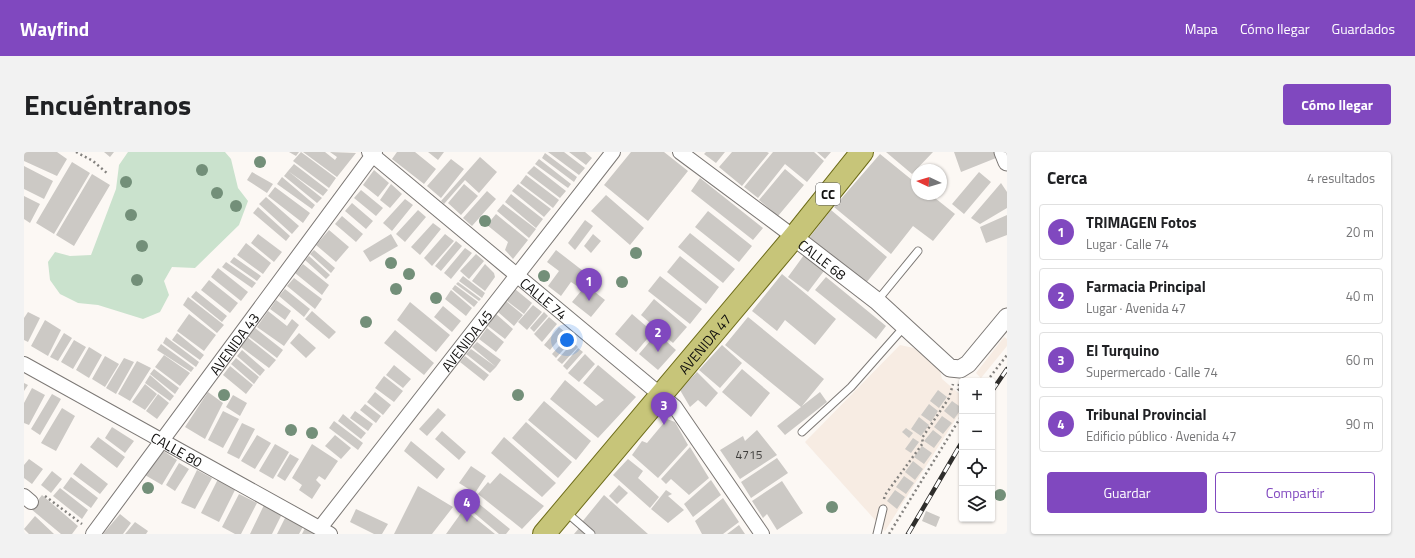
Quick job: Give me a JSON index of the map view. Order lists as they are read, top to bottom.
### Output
{
  "streets": {
    "main road": ["CC", "AVENIDA 47"],
    "street": [
      "CALLE 68",
      "CALLE 74",
      "AVENIDA 45",
      "AVENIDA 43",
      "CALLE 80"
    ]
  },
  "crossings": [
    ["CALLE 68", "AVENIDA 47"],
    ["CALLE 74", "AVENIDA 45"],
    ["CALLE 74", "AVENIDA 43"],
    ["CALLE 74", "AVENIDA 47"],
    ["AVENIDA 45", "CALLE 80"],
    ["AVENIDA 43", "CALLE 80"]
  ],
  "house_numbers": ["4715"],
  "north": "left",
  "page": {
    "header": "Wayfind",
    "nav": ["Mapa", "Cómo llegar", "Guardados"],
    "title": "Encuéntranos",
    "buttons": [
      "Cómo llegar",
      ["Guardar", "Compartir"]
    ],
    "heading": ["Cerca", "4 resultados"],
    "list": [
      {
        "mark": "1",
        "name": "TRIMAGEN Fotos",
        "note": "Lugar · Calle 74",
        "value": "20 m"
      },
      {
        "mark": "2",
        "name": "Farmacia Principal",
        "note": "Lugar · Avenida 47",
        "value": "40 m"
      },
      {
        "mark": "3",
        "name": "El Turquino",
        "note": "Supermercado · Calle 74",
        "value": "60 m"
      },
      {
        "mark": "4",
        "name": "Tribunal Provincial",
        "note": "Edificio público · Avenida 47",
        "value": "90 m"
      }
    ],
    "pins": [
      "1",
      "2",
      "3",
      "4"
    ],
    "map_buttons": ["+", "−"]
  }
}
